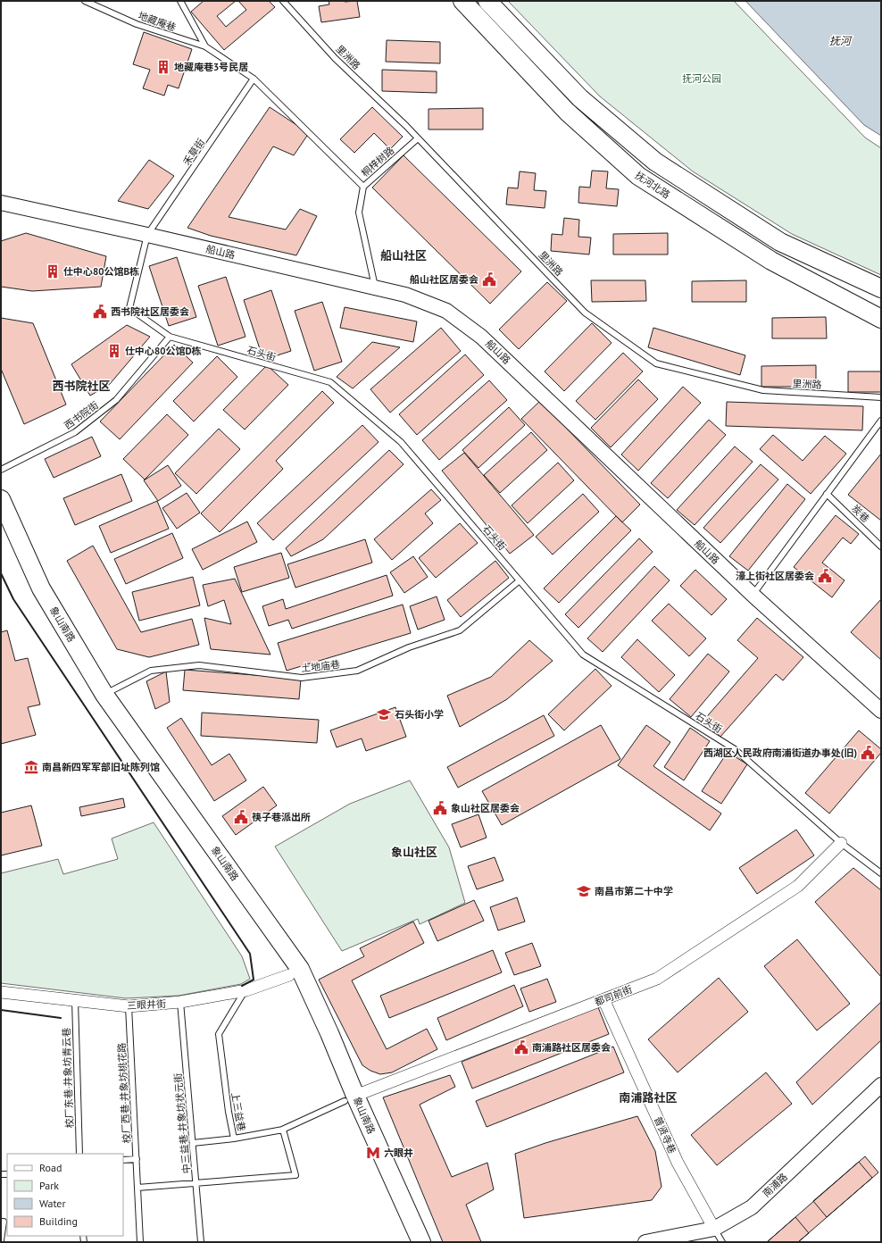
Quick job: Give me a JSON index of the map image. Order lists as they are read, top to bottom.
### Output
{
  "streets": {
    "main road": ["抚河北路", "象山南路"],
    "street": [
      "船山路",
      "都司前街",
      "三眼井街",
      "普贤寺巷",
      "南浦路"
    ],
    "lane": [
      "地藏庵巷",
      "里洲路",
      "禾草街",
      "桐梓树路",
      "石头街",
      "西书院街",
      "炭巷",
      "土地庙巷",
      "校厂东巷·井象坊青云巷",
      "校厂西巷·井象坊桃花路",
      "上三益巷",
      "中三益巷·井象坊状元街"
    ]
  },
  "crossings": [
    ["里洲路", "桐梓树路"],
    ["禾草街", "船山路"],
    ["禾草街", "石头街"],
    ["桐梓树路", "船山路"],
    ["船山路", "石头街"],
    ["石头街", "西书院街"],
    ["石头街", "土地庙巷"],
    ["石头街", "都司前街"],
    ["象山南路", "土地庙巷"],
    ["象山南路", "都司前街"],
    ["象山南路", "三眼井街"],
    ["象山南路", "上三益巷"],
    ["都司前街", "上三益巷"],
    ["都司前街", "普贤寺巷"],
    ["三眼井街", "校厂东巷·井象坊青云巷"],
    ["三眼井街", "校厂西巷·井象坊桃花路"],
    ["三眼井街", "上三益巷"],
    ["三眼井街", "中三益巷·井象坊状元街"],
    ["普贤寺巷", "南浦路"]
  ],
  "districts": [
    "船山社区",
    "西书院社区",
    "象山社区",
    "南浦路社区"
  ],
  "water": ["抚河"],
  "parks": ["抚河公园"],
  "places": {
    "building": ["地藏庵巷3号民居", "仕中心80公馆B栋", "仕中心80公馆D栋"],
    "public building": [
      "船山社区居委会",
      "西书院社区居委会",
      "濠上街社区居委会",
      "西湖区人民政府南浦街道办事处(旧)",
      "象山社区居委会",
      "筷子巷派出所",
      "南浦路社区居委会"
    ],
    "school or university": ["石头街小学", "南昌市第二十中学"],
    "museum": ["南昌新四军军部旧址陈列馆"],
    "metro station": ["六眼井"]
  },
  "legend": [
    "Road",
    "Park",
    "Water",
    "Building"
  ]
}
